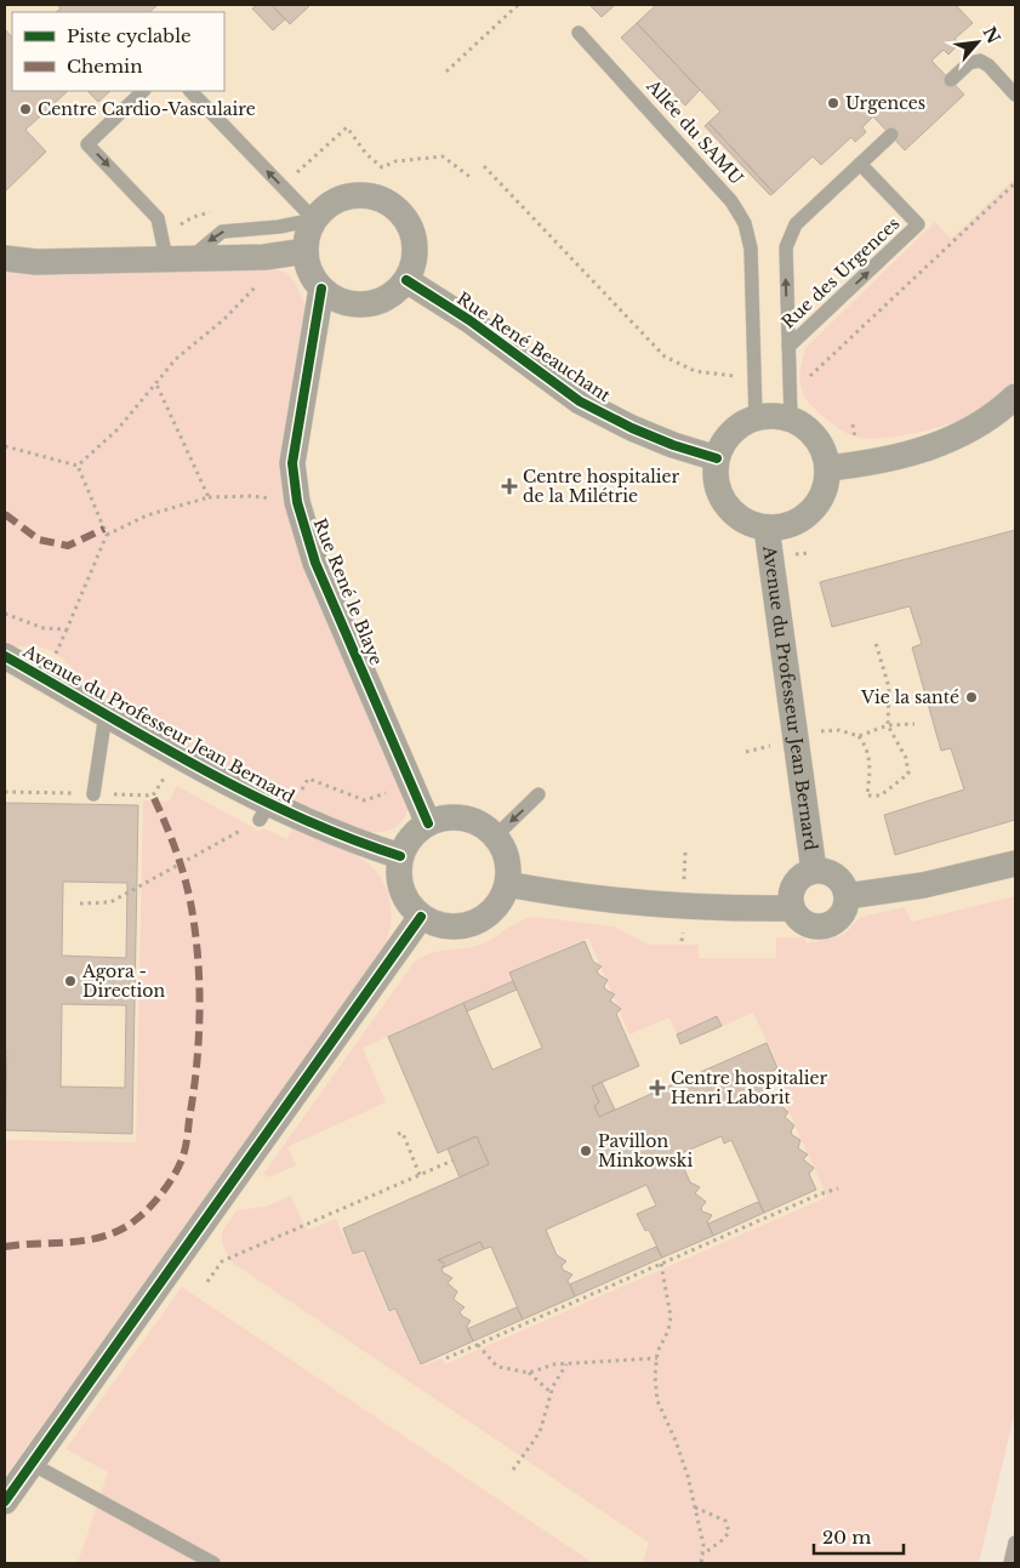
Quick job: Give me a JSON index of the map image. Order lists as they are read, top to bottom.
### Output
{
  "streets": {
    "street": ["Rue René Beauchant", "Rue René le Blaye", "Avenue du Professeur Jean Bernard"],
    "lane": ["Allée du SAMU", "Rue des Urgences"]
  },
  "crossings": [
    ["Allée du SAMU", "Rue René Beauchant"],
    ["Allée du SAMU", "Avenue du Professeur Jean Bernard"],
    ["Rue René Beauchant", "Rue René le Blaye"],
    ["Rue René Beauchant", "Avenue du Professeur Jean Bernard"],
    ["Rue René le Blaye", "Avenue du Professeur Jean Bernard"]
  ],
  "places": {
    "other": [
      "Urgences",
      "Centre Cardio-Vasculaire",
      "Vie la santé",
      "Agora - Direction",
      "Pavillon Minkowski"
    ],
    "health": ["Centre hospitalier de la Milétrie", "Centre hospitalier Henri Laborit"]
  },
  "legend": ["Piste cyclable", "Chemin"],
  "scale_bar": "20 m",
  "north": "top right"
}
